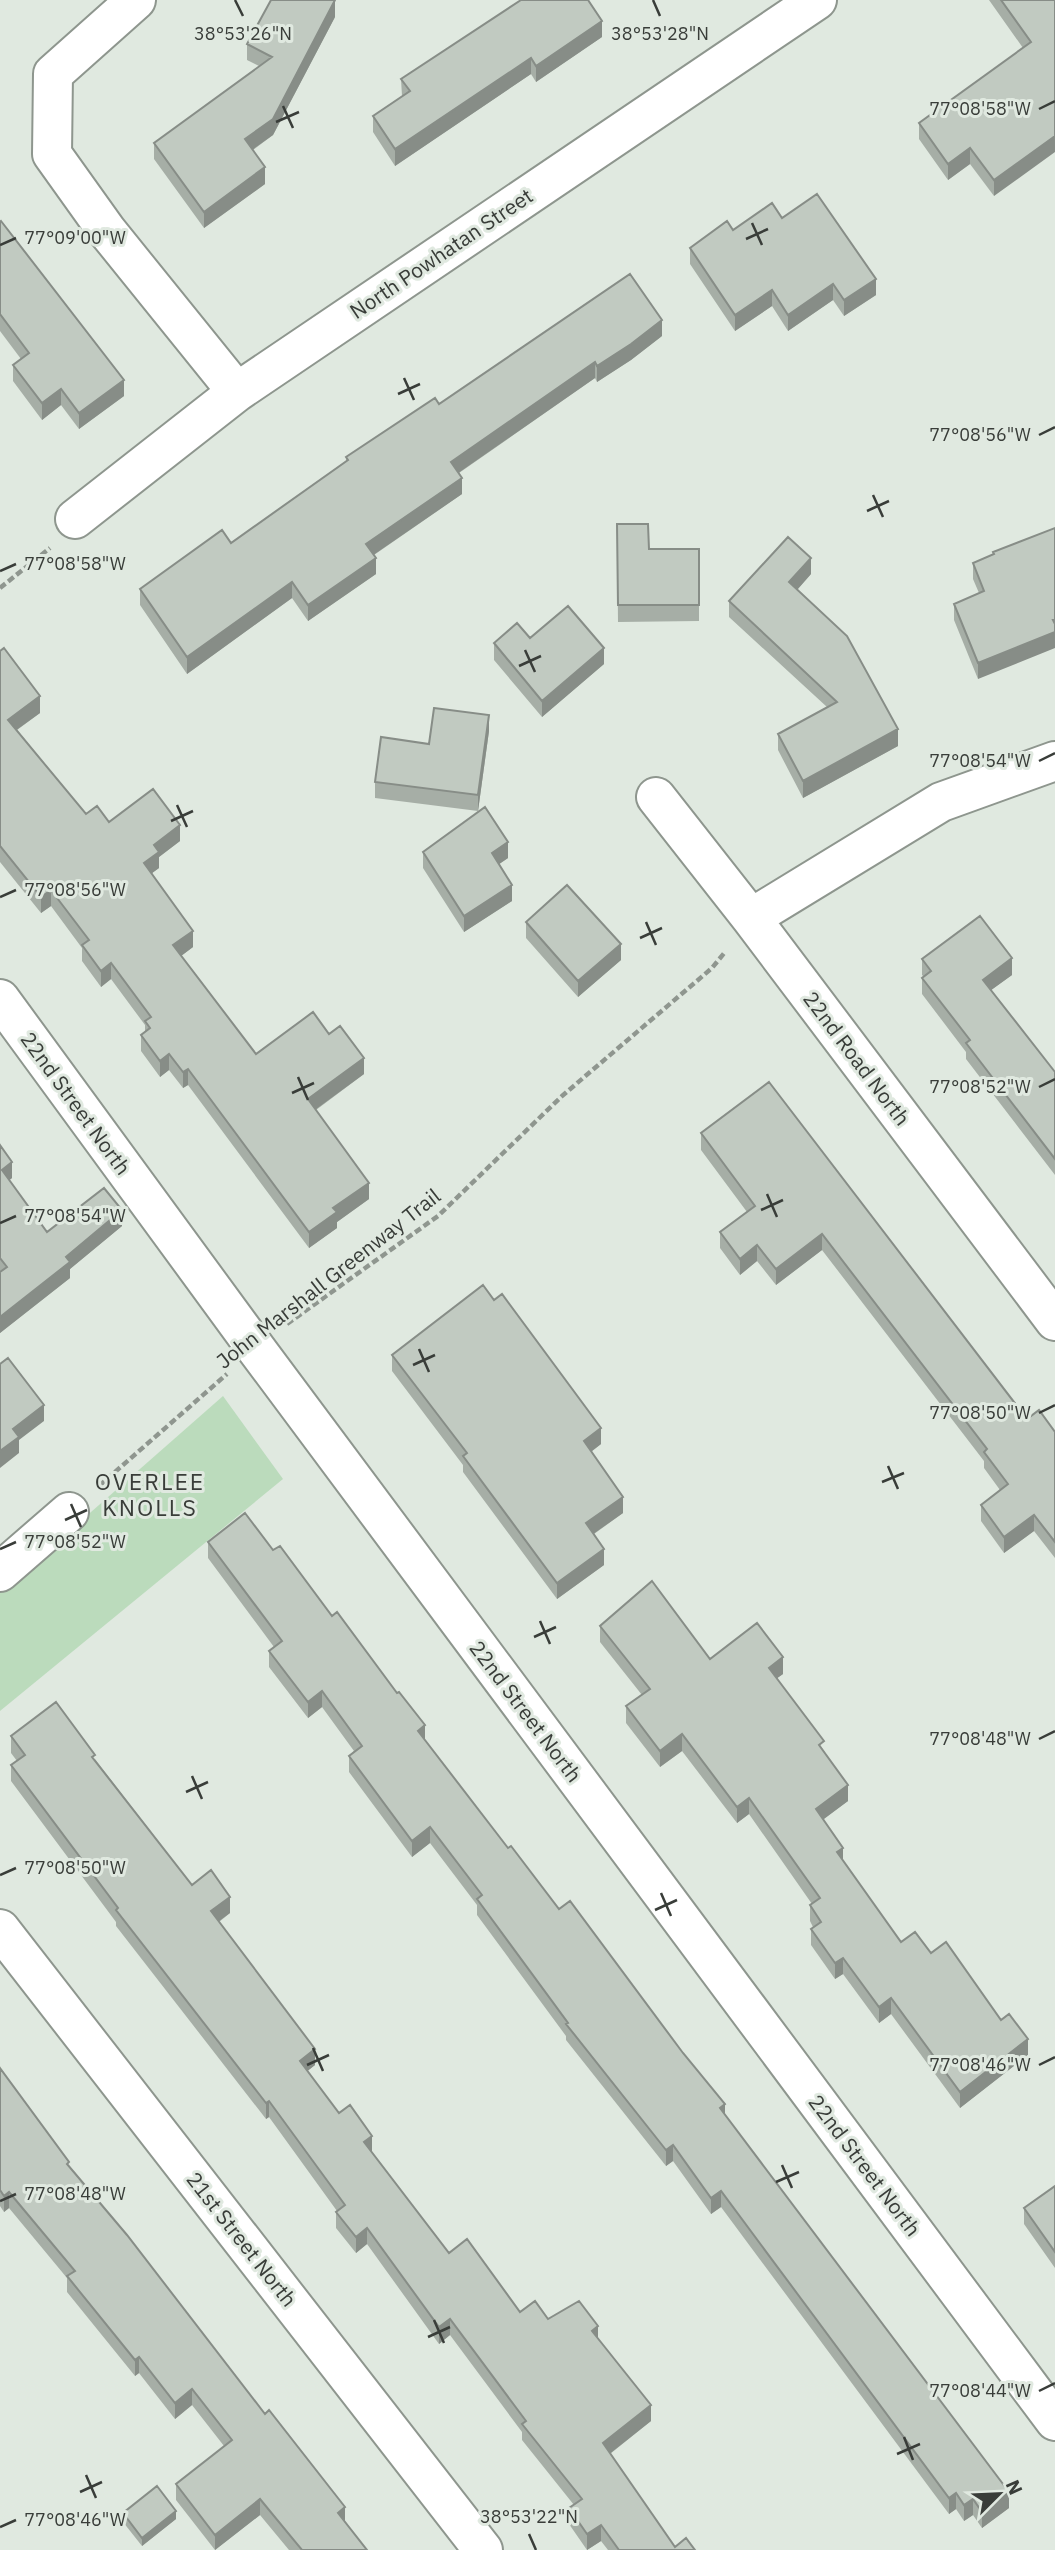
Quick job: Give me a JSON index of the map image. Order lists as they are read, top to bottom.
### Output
{
  "streets": {
    "street": [
      "North Powhatan Street",
      "22nd Road North",
      "22nd Street North",
      "21st Street North"
    ],
    "path": ["John Marshall Greenway Trail"]
  },
  "crossings": [
    ["22nd Road North", "John Marshall Greenway Trail"],
    ["22nd Street North", "John Marshall Greenway Trail"]
  ],
  "districts": ["OVERLEE KNOLLS"],
  "north": "top right",
  "coordinates": [
    "38°53'28\"N",
    "38°53'26\"N",
    "77°08'58\"W",
    "77°09'00\"W",
    "77°08'56\"W",
    "77°08'54\"W",
    "77°08'52\"W",
    "77°08'50\"W",
    "77°08'48\"W",
    "77°08'46\"W",
    "77°08'44\"W",
    "38°53'22\"N"
  ]
}
